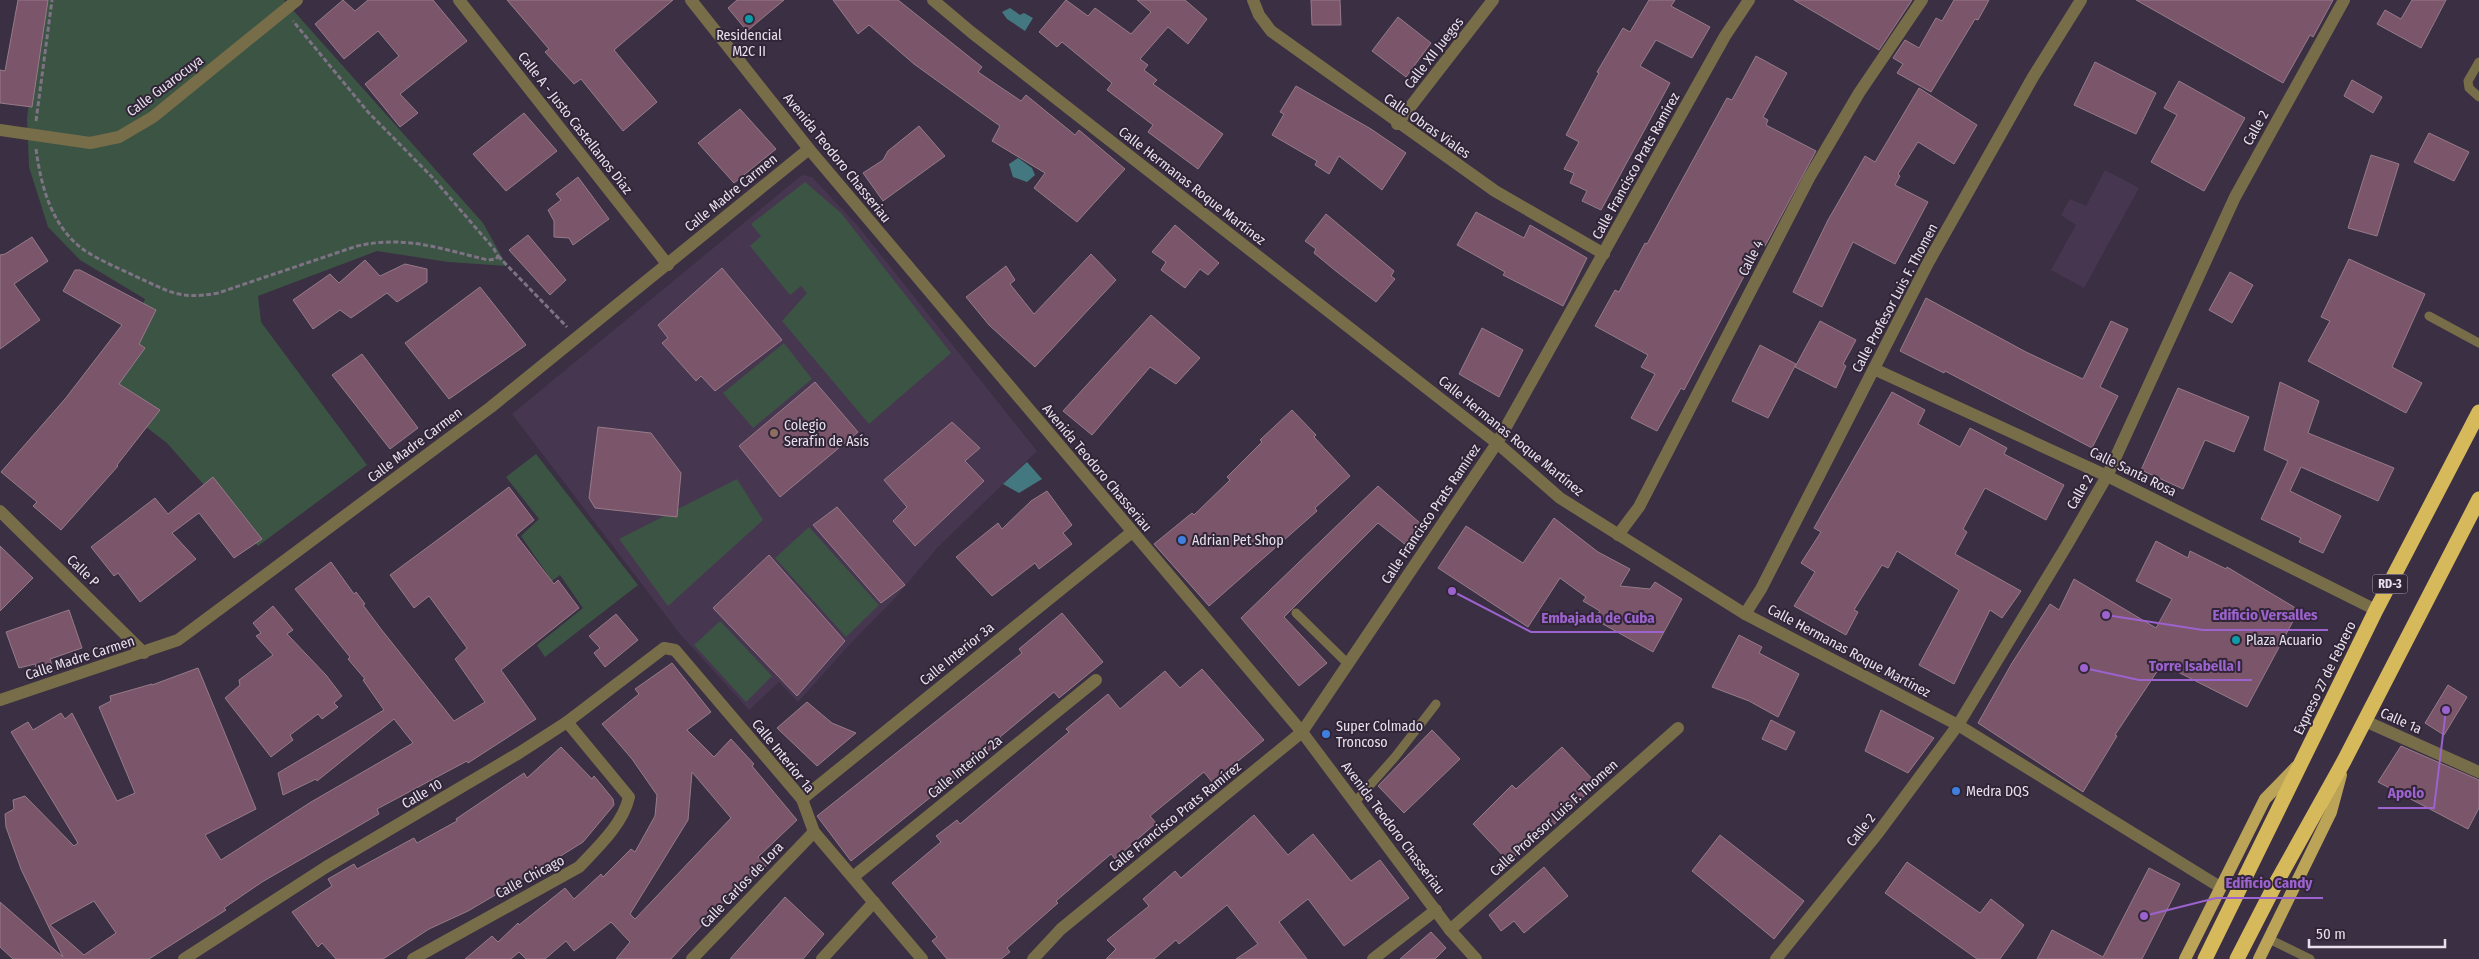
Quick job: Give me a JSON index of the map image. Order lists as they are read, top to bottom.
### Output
{
  "streets": {
    "highway": ["RD-3", "Expreso 27 de Febrero"],
    "street": [
      "Calle XII Juegos",
      "Calle Guarocuya",
      "Calle A - Justo Castellanos Díaz",
      "Calle Obras Viales",
      "Calle 2",
      "Avenida Teodoro Chasseriau",
      "Calle Francisco Prats Ramírez",
      "Calle Hermanas Roque Martínez",
      "Calle Madre Carmen",
      "Calle 4",
      "Calle Profesor Luis F. Thomen",
      "Calle Santa Rosa",
      "Calle P",
      "Calle Interior 3a",
      "Calle 1a",
      "Calle Interior 1a",
      "Calle Interior 2a",
      "Calle 10",
      "Calle Chicago",
      "Calle Carlos de Lora"
    ]
  },
  "crossings": [
    ["Calle XII Juegos", "Calle Obras Viales"],
    ["Calle A - Justo Castellanos Díaz", "Calle Madre Carmen"],
    ["Calle Obras Viales", "Calle Francisco Prats Ramírez"],
    ["Calle 2", "Calle Hermanas Roque Martínez"],
    ["Calle 2", "Calle Santa Rosa"],
    ["Avenida Teodoro Chasseriau", "Calle Francisco Prats Ramírez"],
    ["Avenida Teodoro Chasseriau", "Calle Madre Carmen"],
    ["Avenida Teodoro Chasseriau", "Calle Profesor Luis F. Thomen"],
    ["Avenida Teodoro Chasseriau", "Calle Interior 3a"],
    ["Calle Francisco Prats Ramírez", "Calle Hermanas Roque Martínez"],
    ["Calle Hermanas Roque Martínez", "Calle 4"],
    ["Calle Hermanas Roque Martínez", "Calle Profesor Luis F. Thomen"],
    ["Calle Hermanas Roque Martínez", "RD-3"],
    ["Calle Madre Carmen", "Calle P"],
    ["Calle Profesor Luis F. Thomen", "Calle Santa Rosa"],
    ["Calle Santa Rosa", "Expreso 27 de Febrero"],
    ["RD-3", "Expreso 27 de Febrero"],
    ["RD-3", "Calle 1a"],
    ["Calle Interior 3a", "Calle Interior 1a"],
    ["Calle Interior 1a", "Calle Interior 2a"],
    ["Calle Interior 1a", "Calle 10"],
    ["Calle Interior 1a", "Calle Carlos de Lora"],
    ["Calle 10", "Calle Chicago"]
  ],
  "places": [
    "Residencial M2C II",
    "Colegio Serafín de Asís",
    "Adrian Pet Shop",
    "Embajada de Cuba",
    "Edificio Versalles",
    "Plaza Acuario",
    "Torre Isabella I",
    "Apolo",
    "Super Colmado Troncoso",
    "Medra DQS",
    "Edificio Candy"
  ],
  "scale_bar": "50 m"
}
